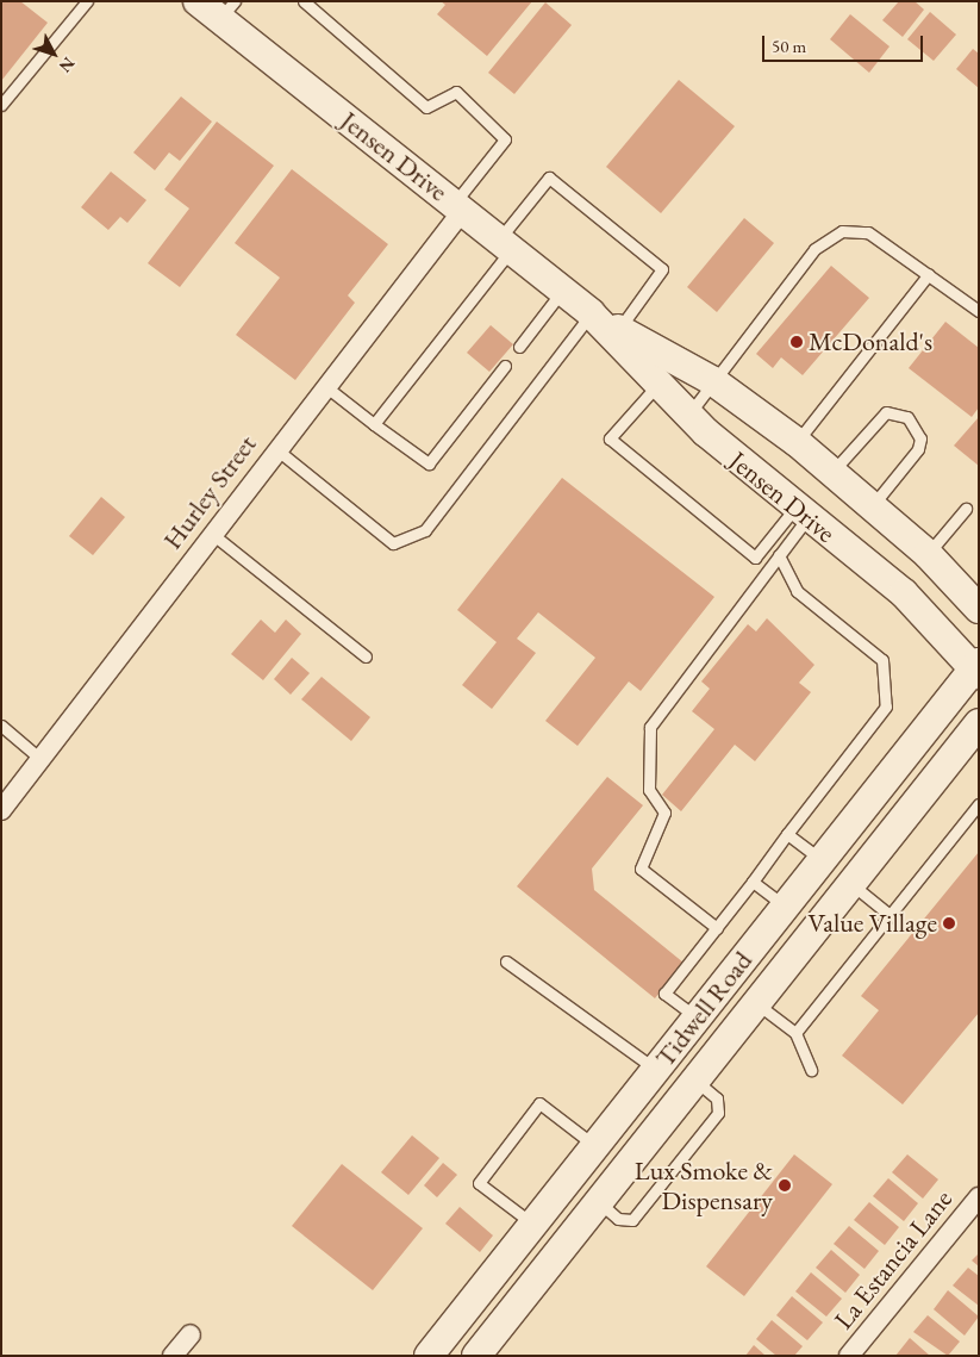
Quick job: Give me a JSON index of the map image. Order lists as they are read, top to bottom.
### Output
{
  "streets": {
    "main road": ["Jensen Drive", "Tidwell Road"],
    "street": ["Hurley Street", "La Estancia Lane"]
  },
  "crossings": [
    ["Jensen Drive", "Hurley Street"],
    ["Jensen Drive", "Tidwell Road"]
  ],
  "places": ["McDonald's", "Value Village", "Lux Smoke & Dispensary"],
  "scale_bar": "50 m",
  "north": "bottom right"
}
